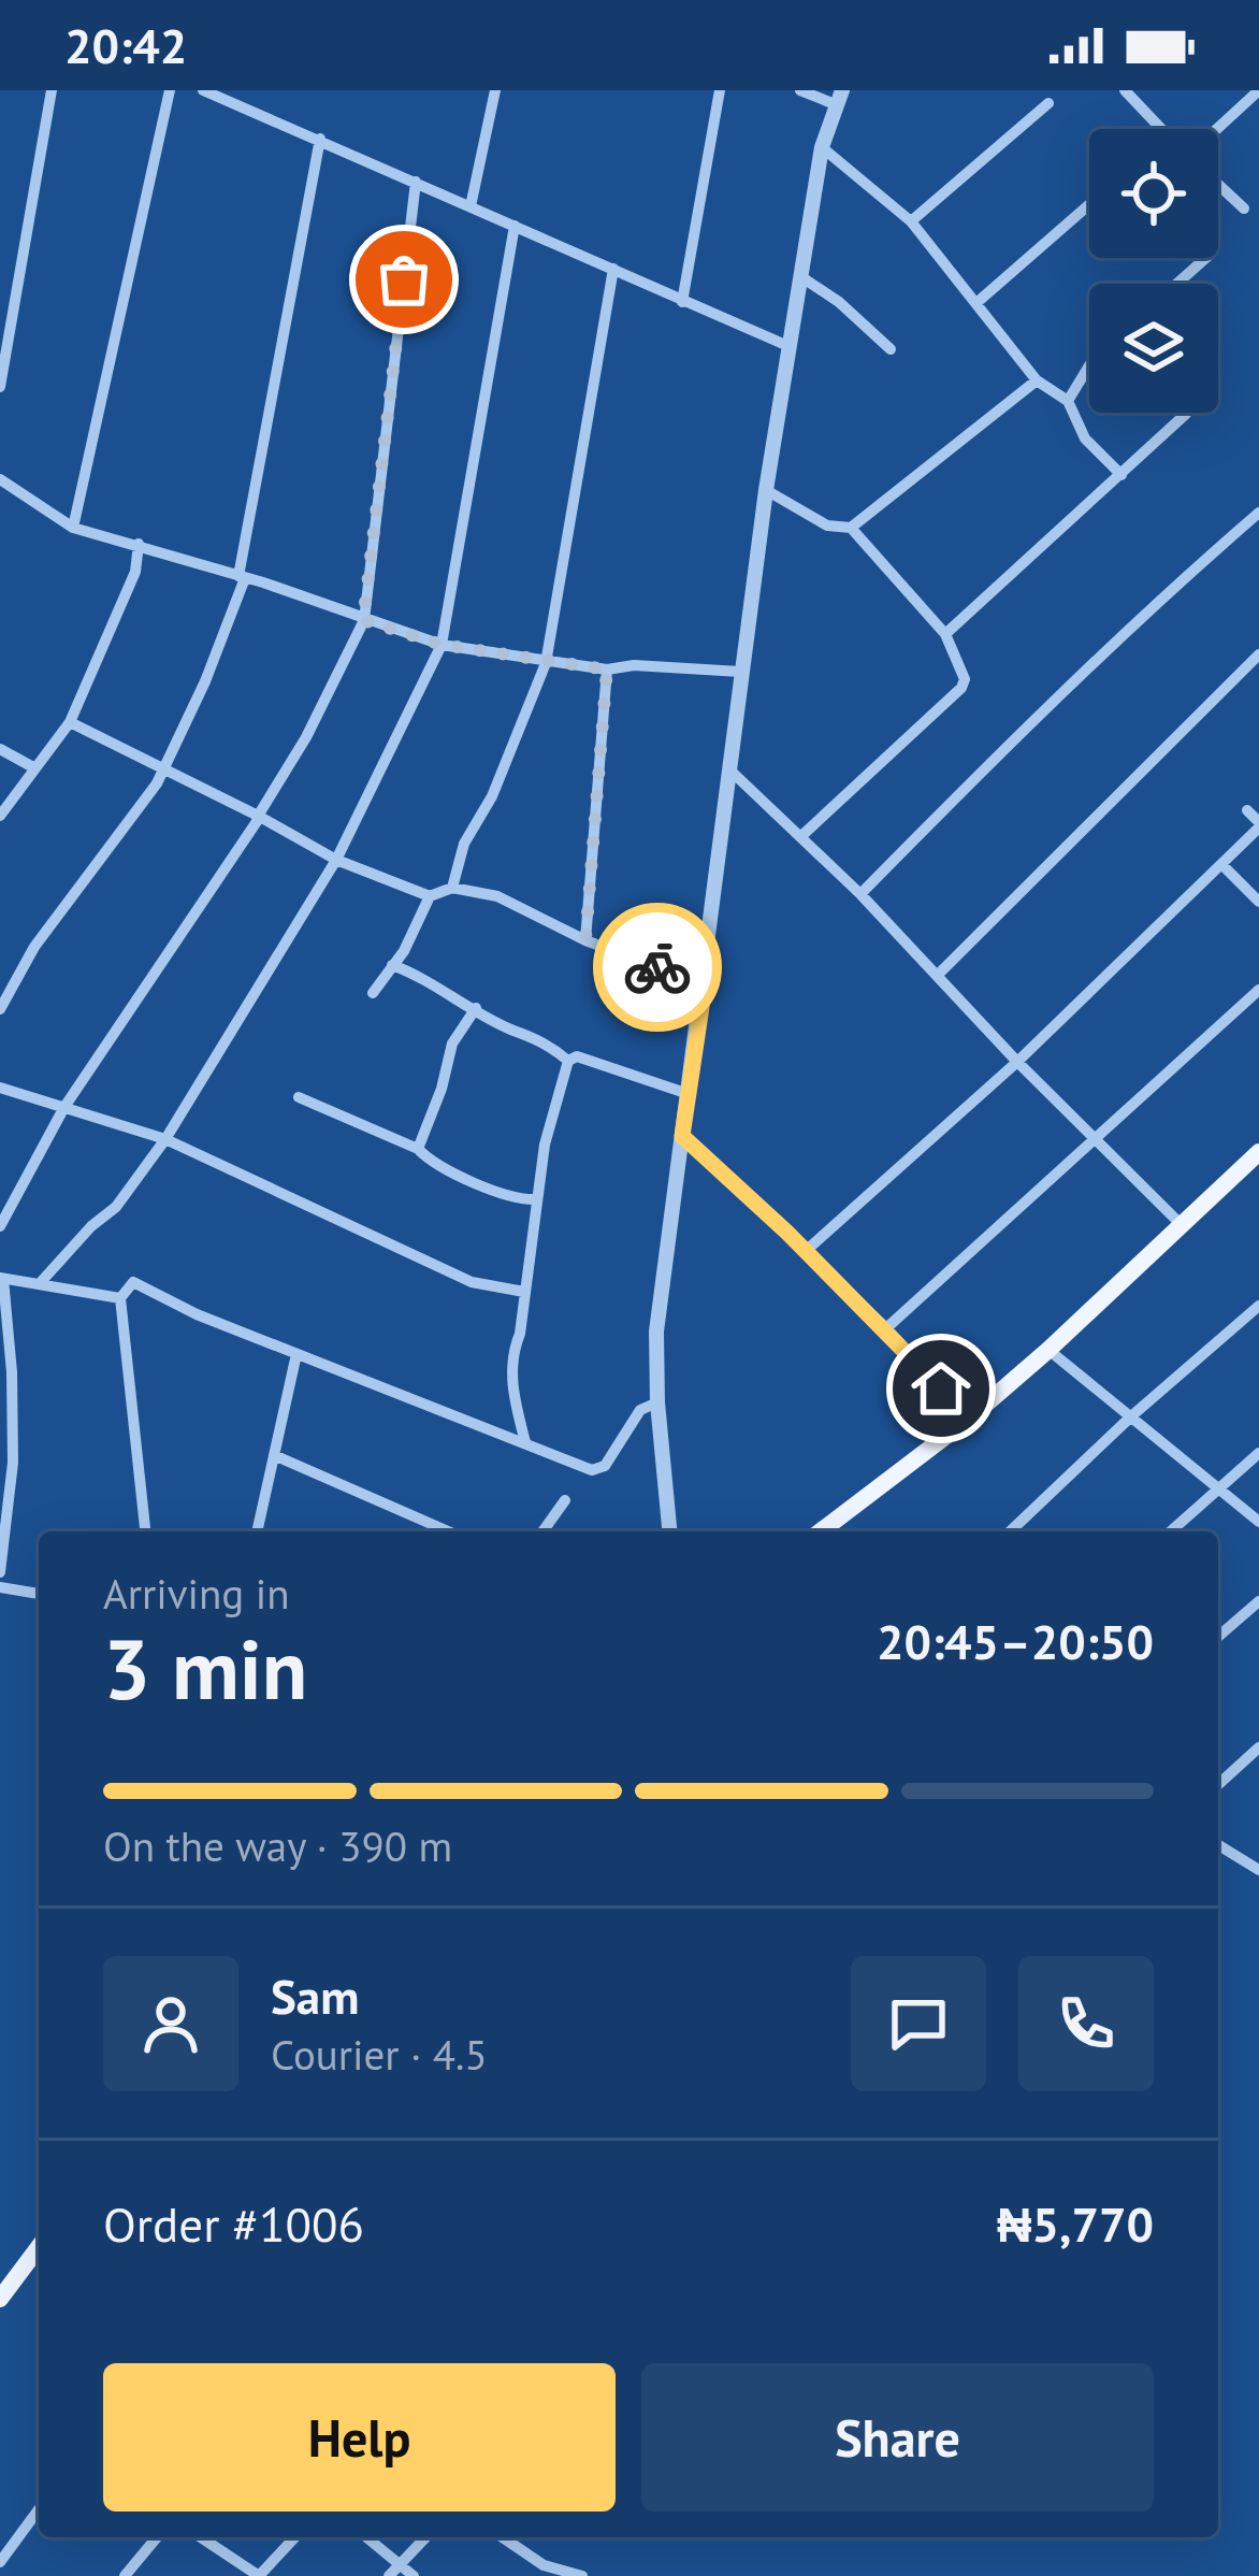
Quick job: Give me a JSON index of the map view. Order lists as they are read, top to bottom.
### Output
{
  "page": {
    "status": "20:42",
    "heading": ["3 min", "Arriving in", "20:45–20:50"],
    "panel": [
      "Sam",
      "Courier · 4.5",
      "Order #1006",
      "₦5,770"
    ],
    "bar": "On the way · 390 m",
    "buttons": ["Help", "Share"]
  }
}
